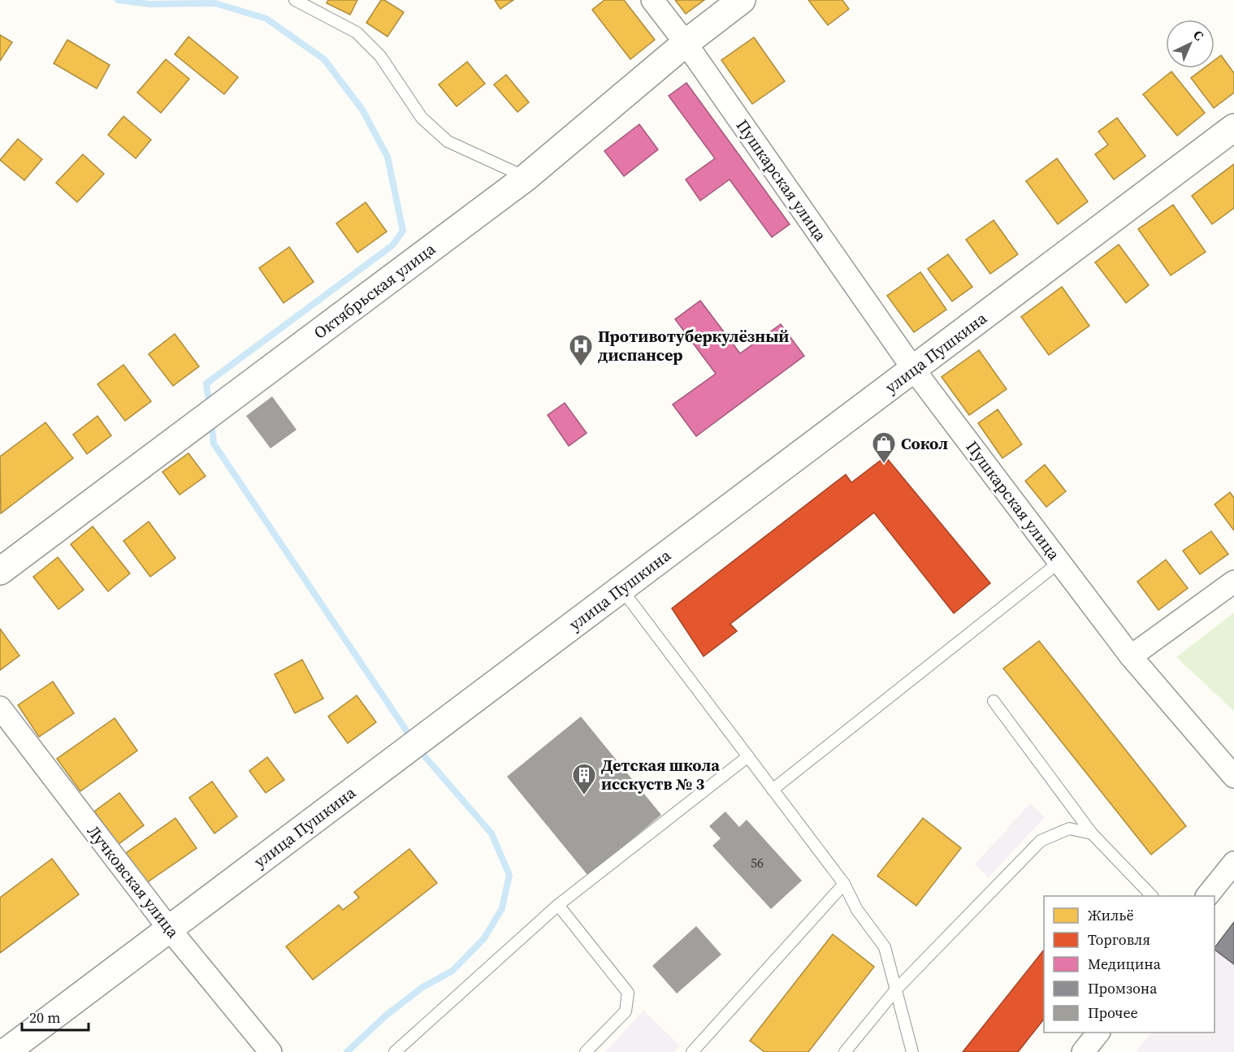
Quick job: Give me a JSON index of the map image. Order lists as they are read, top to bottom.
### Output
{
  "streets": {
    "street": [
      "Пушкарская улица",
      "Октябрьская улица",
      "улица Пушкина",
      "Лучковская улица"
    ]
  },
  "crossings": [
    ["Пушкарская улица", "Октябрьская улица"],
    ["Пушкарская улица", "улица Пушкина"],
    ["улица Пушкина", "Лучковская улица"]
  ],
  "places": {
    "hospital": ["Противотуберкулёзный диспансер"],
    "shop": ["Сокол"],
    "building": ["Детская школа исскуств № 3"]
  },
  "house_numbers": ["56"],
  "legend": [
    "Жильё",
    "Торговля",
    "Медицина",
    "Промзона",
    "Прочее"
  ],
  "scale_bar": "20 m",
  "north": "top right"
}
